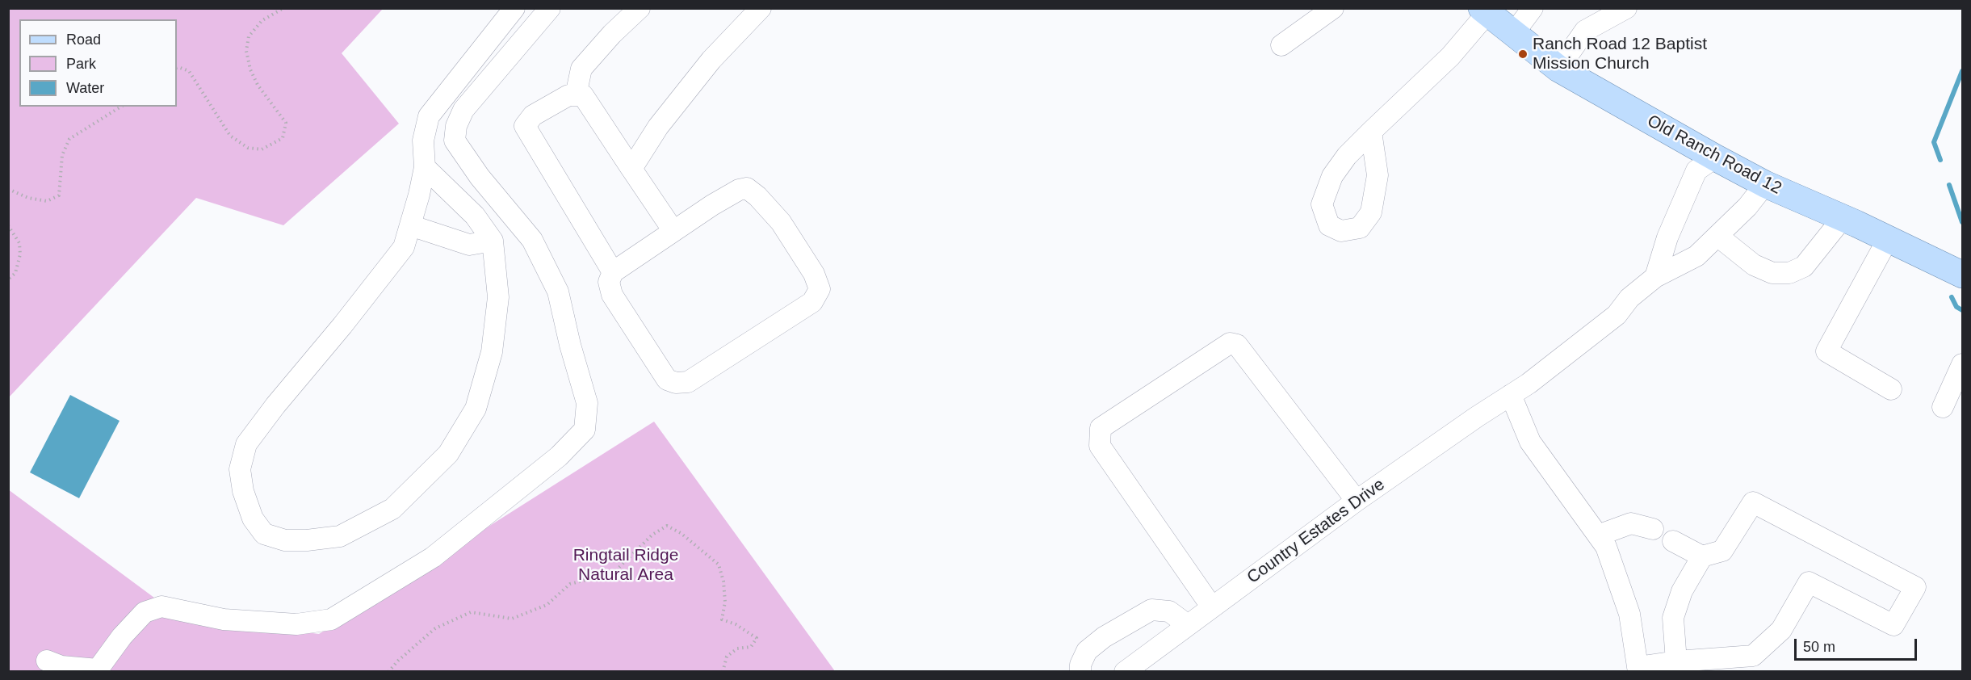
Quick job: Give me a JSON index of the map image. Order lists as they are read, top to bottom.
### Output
{
  "streets": {
    "main road": ["Old Ranch Road 12"],
    "street": ["Country Estates Drive"]
  },
  "crossings": [
    ["Old Ranch Road 12", "Country Estates Drive"]
  ],
  "parks": ["Ringtail Ridge Natural Area"],
  "places": ["Ranch Road 12 Baptist Mission Church"],
  "legend": ["Road", "Park", "Water"],
  "scale_bar": "50 m"
}
